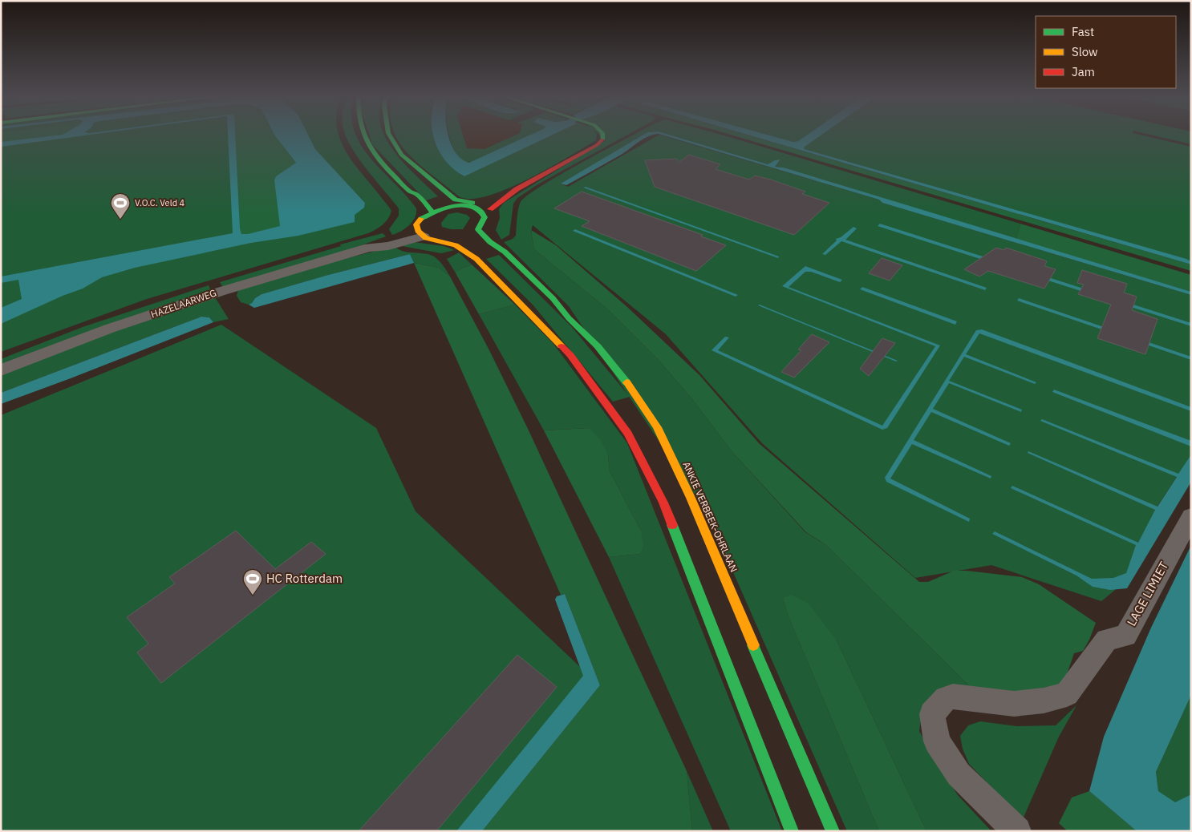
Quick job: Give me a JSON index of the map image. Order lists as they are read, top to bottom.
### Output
{
  "streets": {
    "main road": ["ANKIE VERBEEK-OHRLAAN"],
    "street": ["HAZELAARWEG", "LAGE LIMIET"]
  },
  "places": {
    "sports": ["V.O.C. Veld 4", "HC Rotterdam"]
  },
  "legend": ["Fast", "Slow", "Jam"]
}
